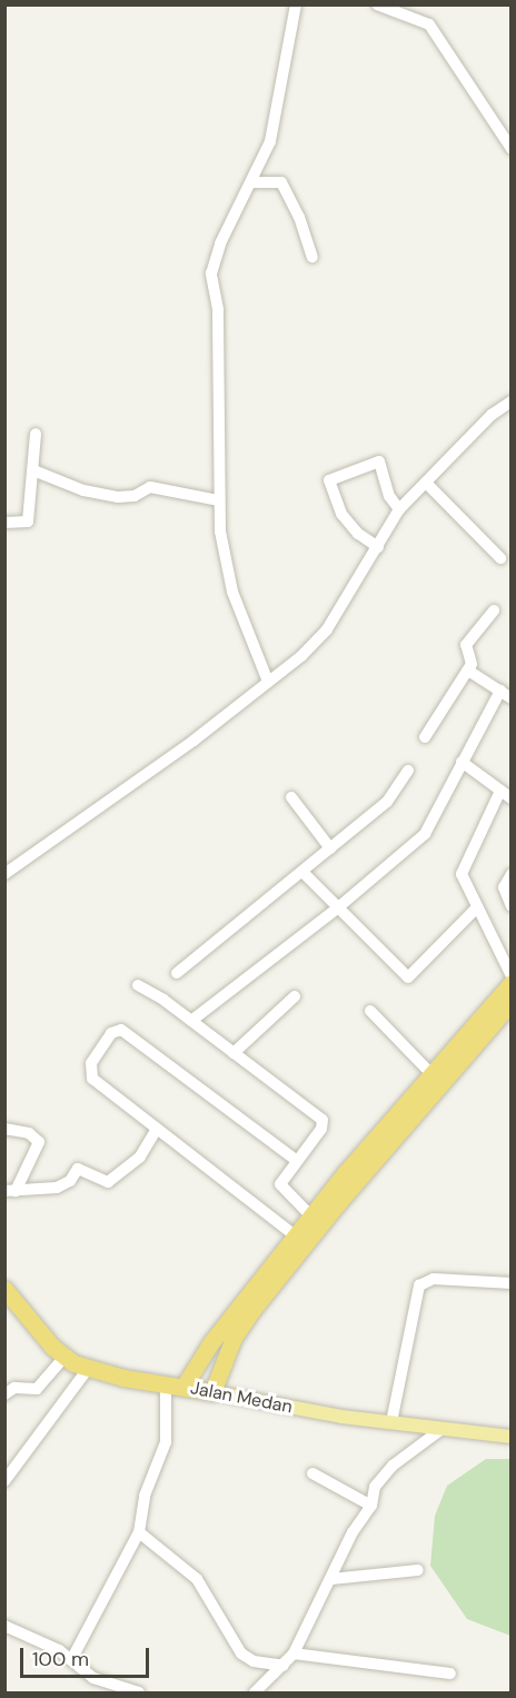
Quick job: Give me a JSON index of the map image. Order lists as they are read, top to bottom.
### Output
{
  "streets": {
    "highway": ["Jalan Medan"]
  },
  "scale_bar": "100 m"
}
